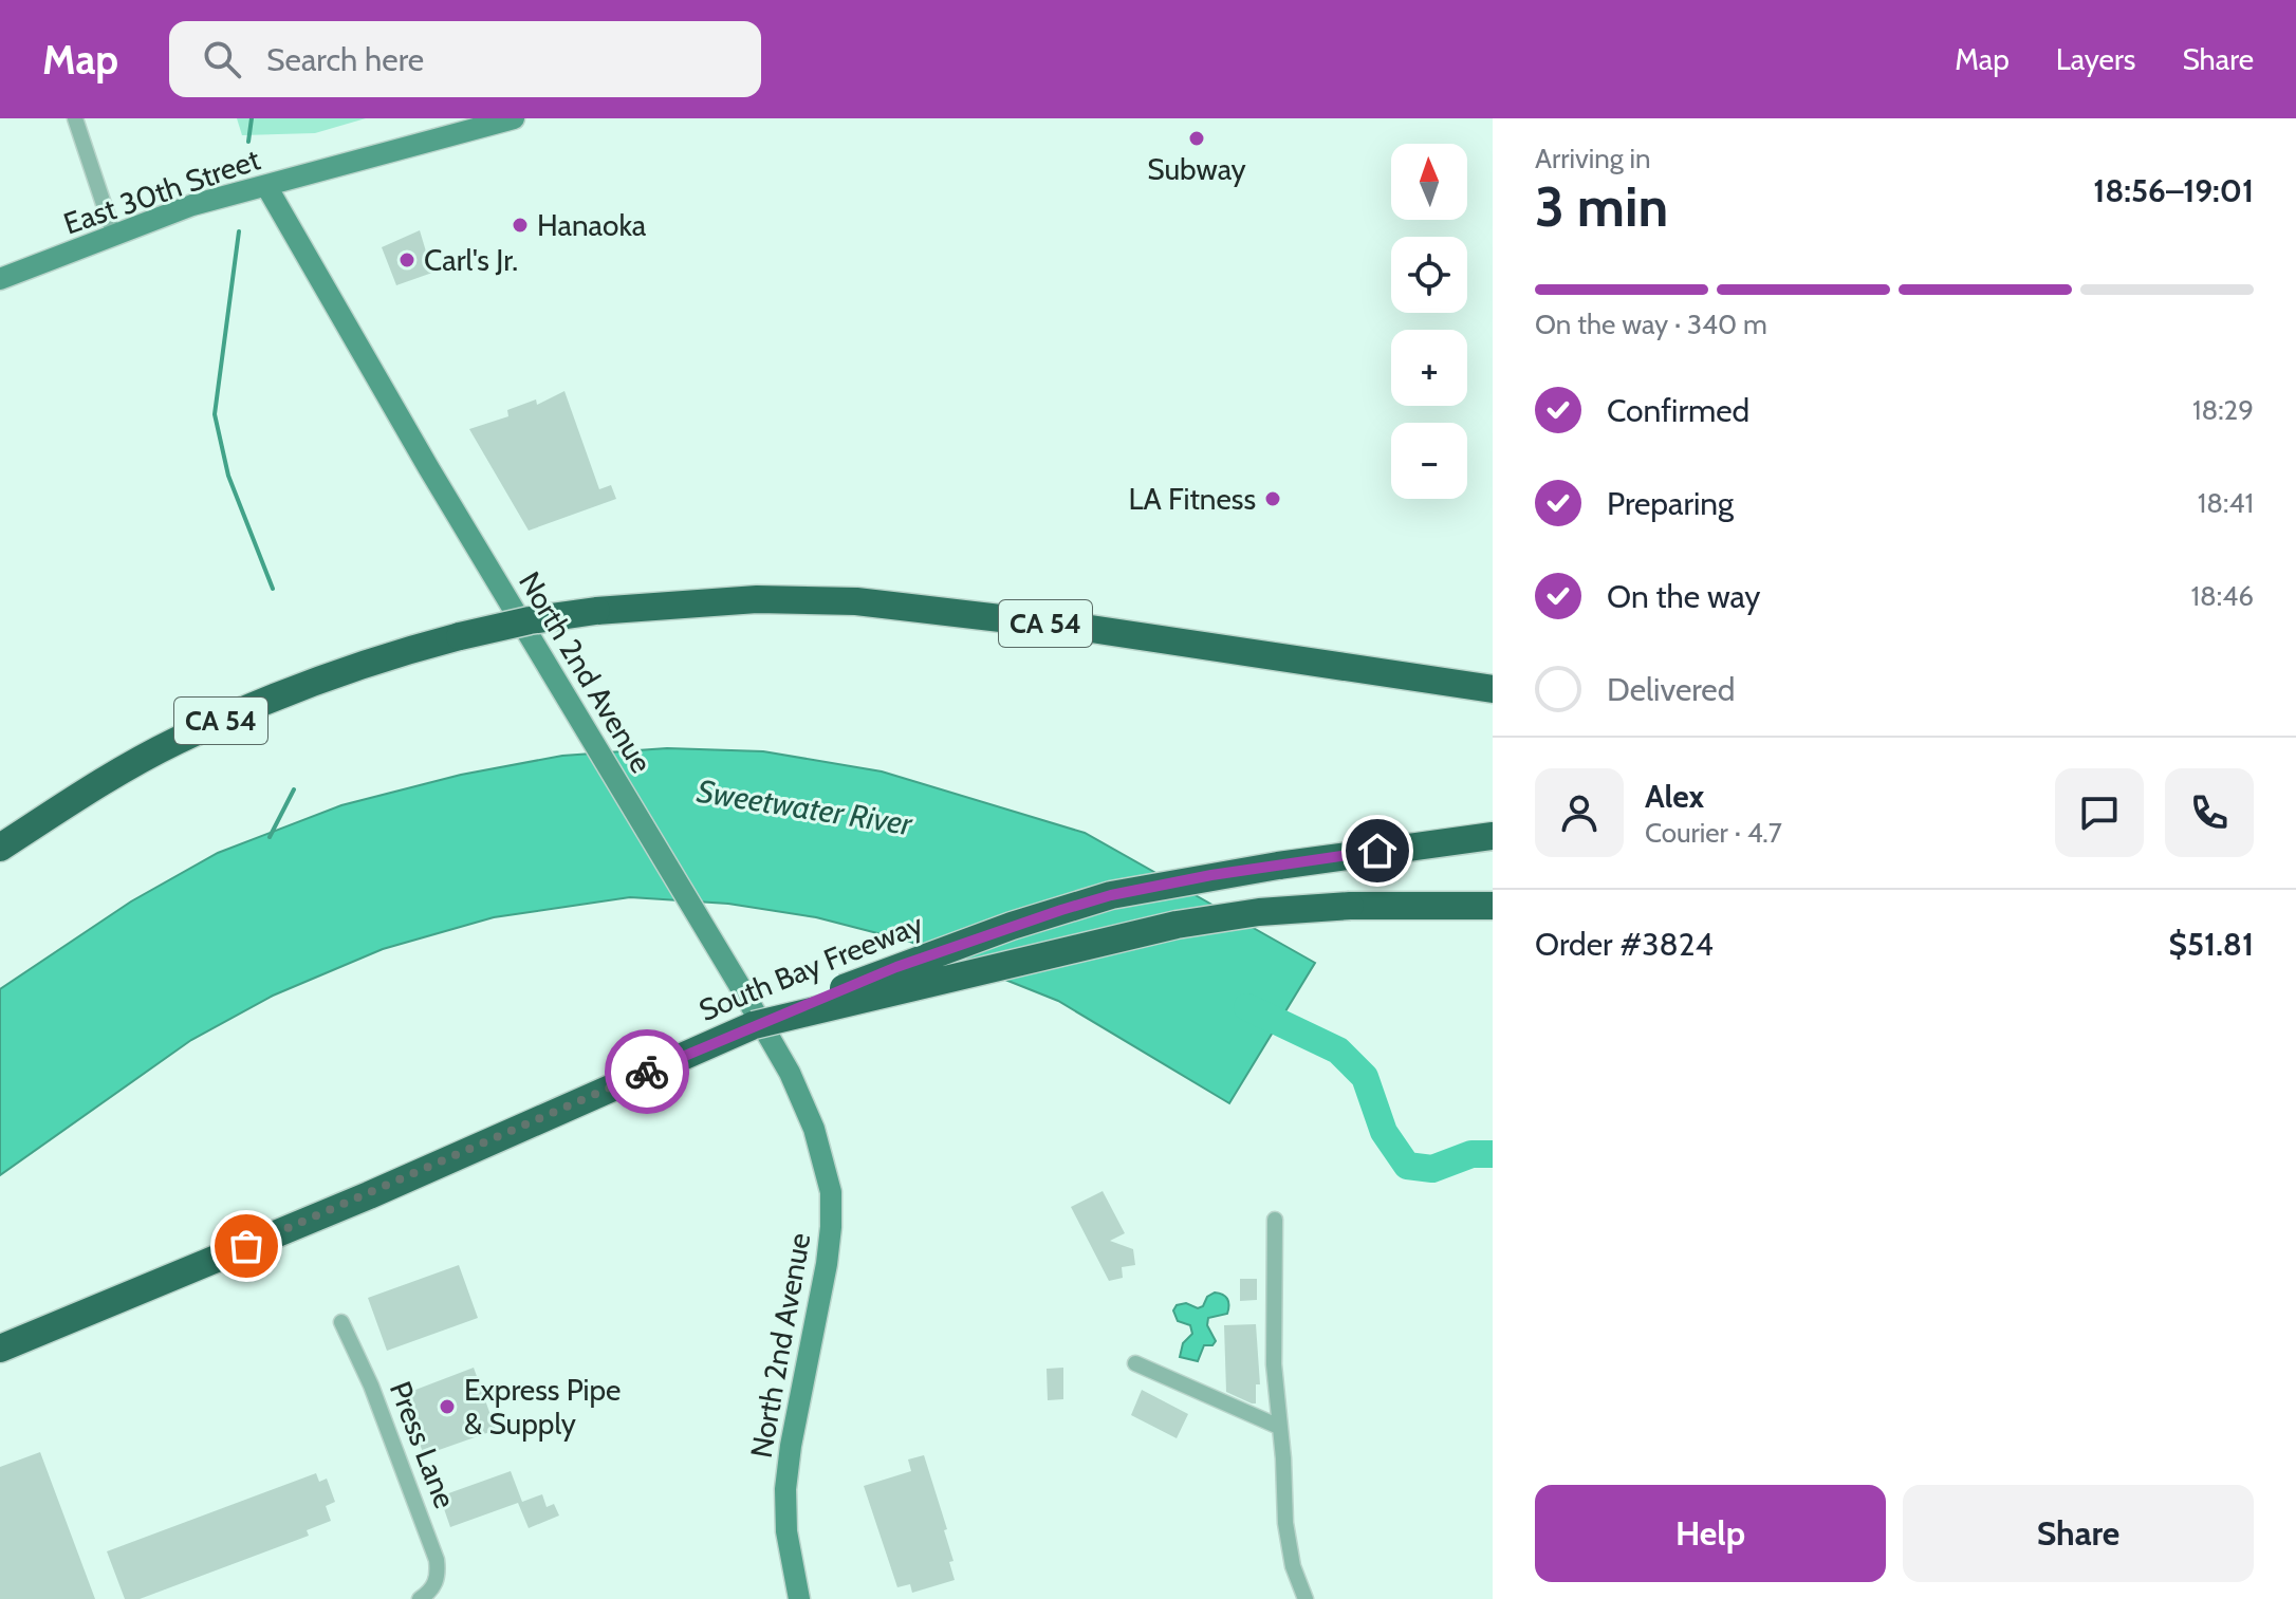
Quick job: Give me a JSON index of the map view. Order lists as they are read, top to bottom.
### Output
{
  "streets": {
    "highway": ["CA 54", "South Bay Freeway"],
    "street": ["East 30th Street", "North 2nd Avenue", "Press Lane"]
  },
  "crossings": [
    ["East 30th Street", "North 2nd Avenue"]
  ],
  "water": ["Sweetwater River"],
  "places": [
    "Subway",
    "Hanaoka",
    "Carl's Jr.",
    "LA Fitness",
    "Express Pipe & Supply"
  ],
  "north": "top",
  "page": {
    "header": "Map",
    "search": "Search here",
    "nav": ["Map", "Layers", "Share"],
    "heading": ["3 min", "Arriving in", "18:56–19:01"],
    "panel": [
      "Alex",
      "Courier · 4.7",
      "Order #3824",
      "$51.81"
    ],
    "map_buttons": ["+", "−"],
    "bar": "On the way · 340 m",
    "list": [
      ["Confirmed", "18:29"],
      ["Preparing", "18:41"],
      ["On the way", "18:46"],
      "Delivered"
    ],
    "buttons": ["Help", "Share"]
  }
}
